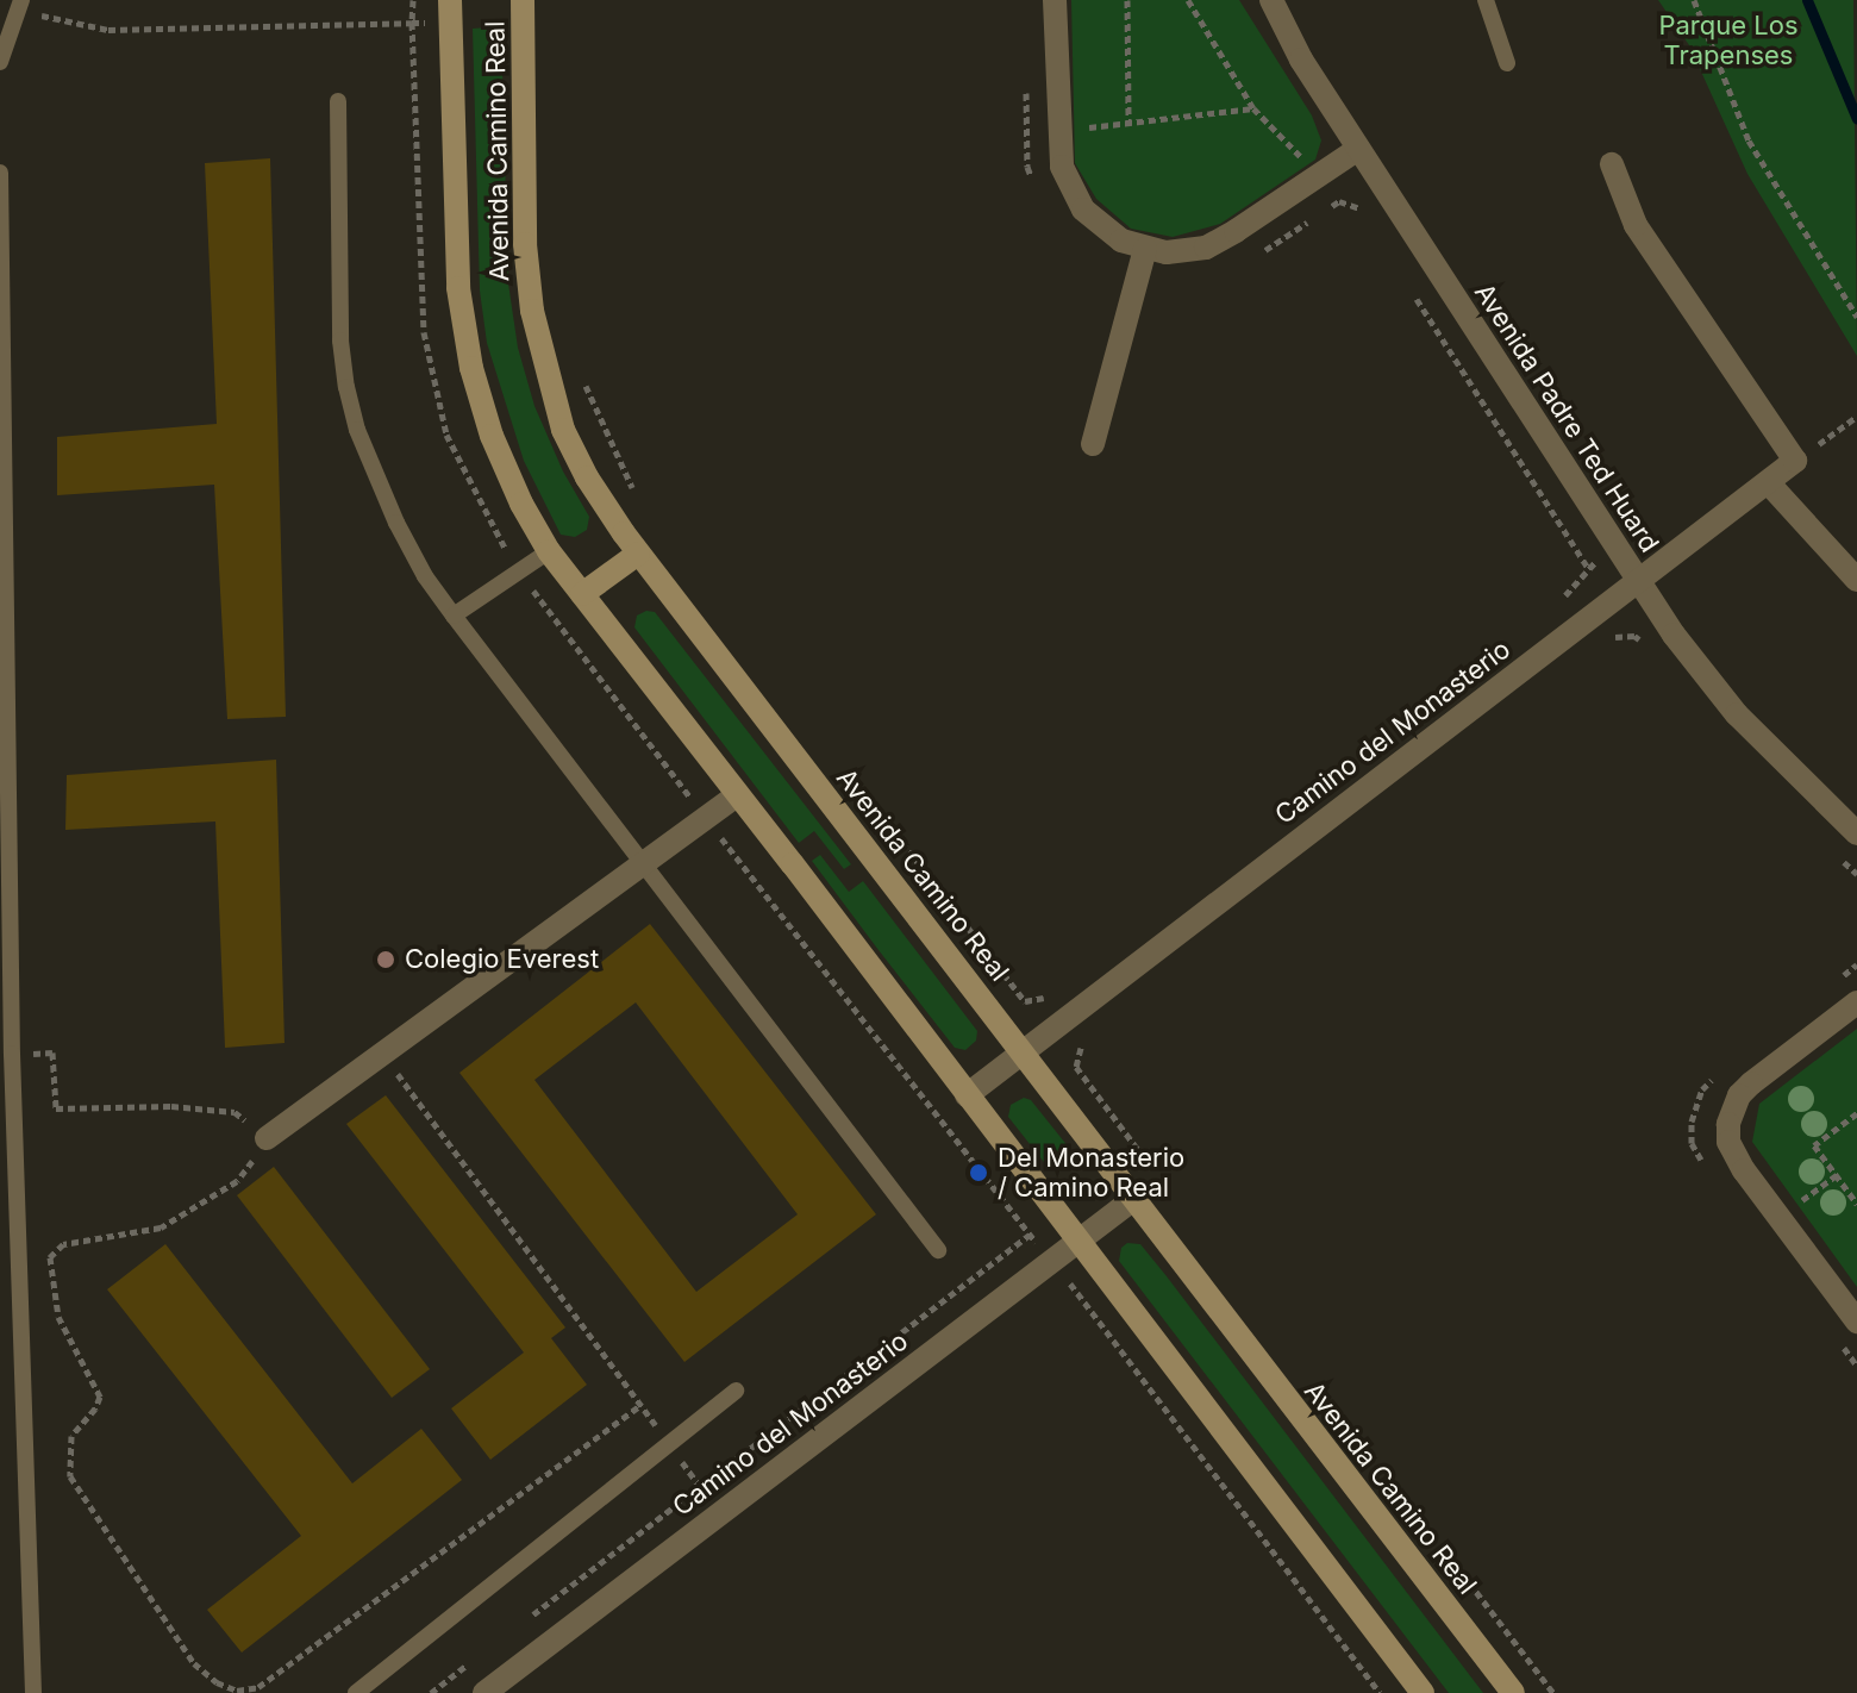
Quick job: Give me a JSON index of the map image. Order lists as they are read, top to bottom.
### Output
{
  "streets": {
    "main road": ["Avenida Camino Real"],
    "street": ["Avenida Padre Ted Huard", "Camino del Monasterio"]
  },
  "crossings": [
    ["Avenida Camino Real", "Camino del Monasterio"],
    ["Avenida Padre Ted Huard", "Camino del Monasterio"]
  ],
  "parks": ["Parque Los Trapenses"],
  "places": ["Colegio Everest", "Del Monasterio / Camino Real"]
}
